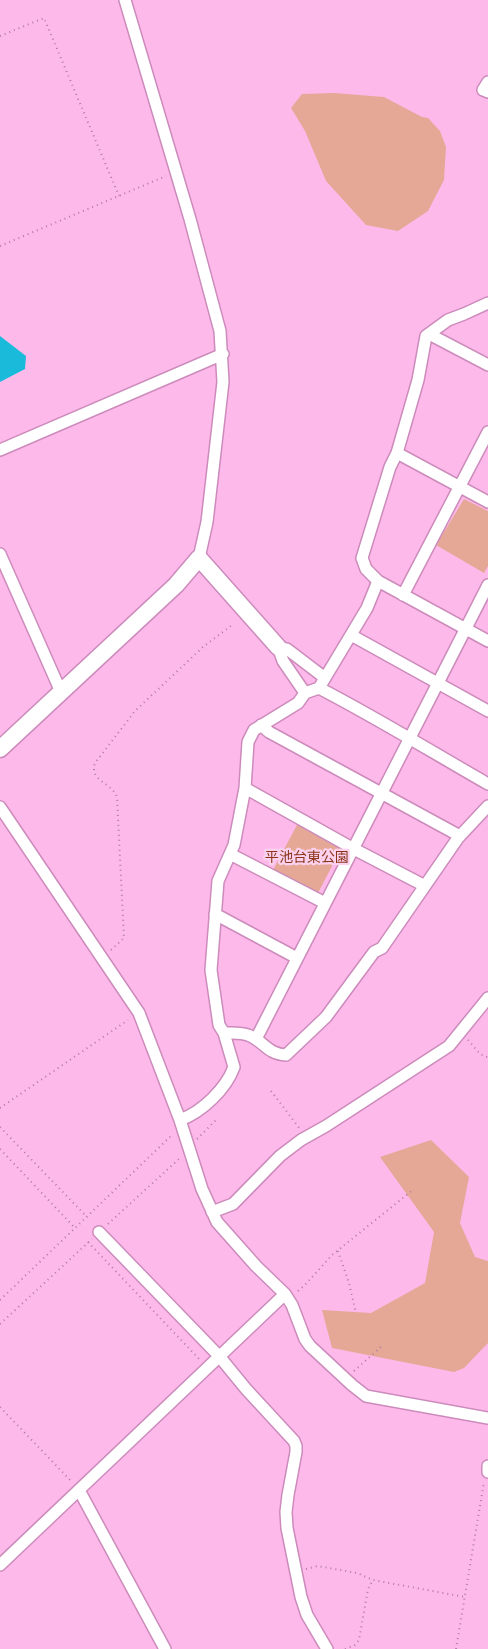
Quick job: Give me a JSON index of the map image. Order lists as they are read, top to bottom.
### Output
{
  "parks": ["平池台東公園"]
}
